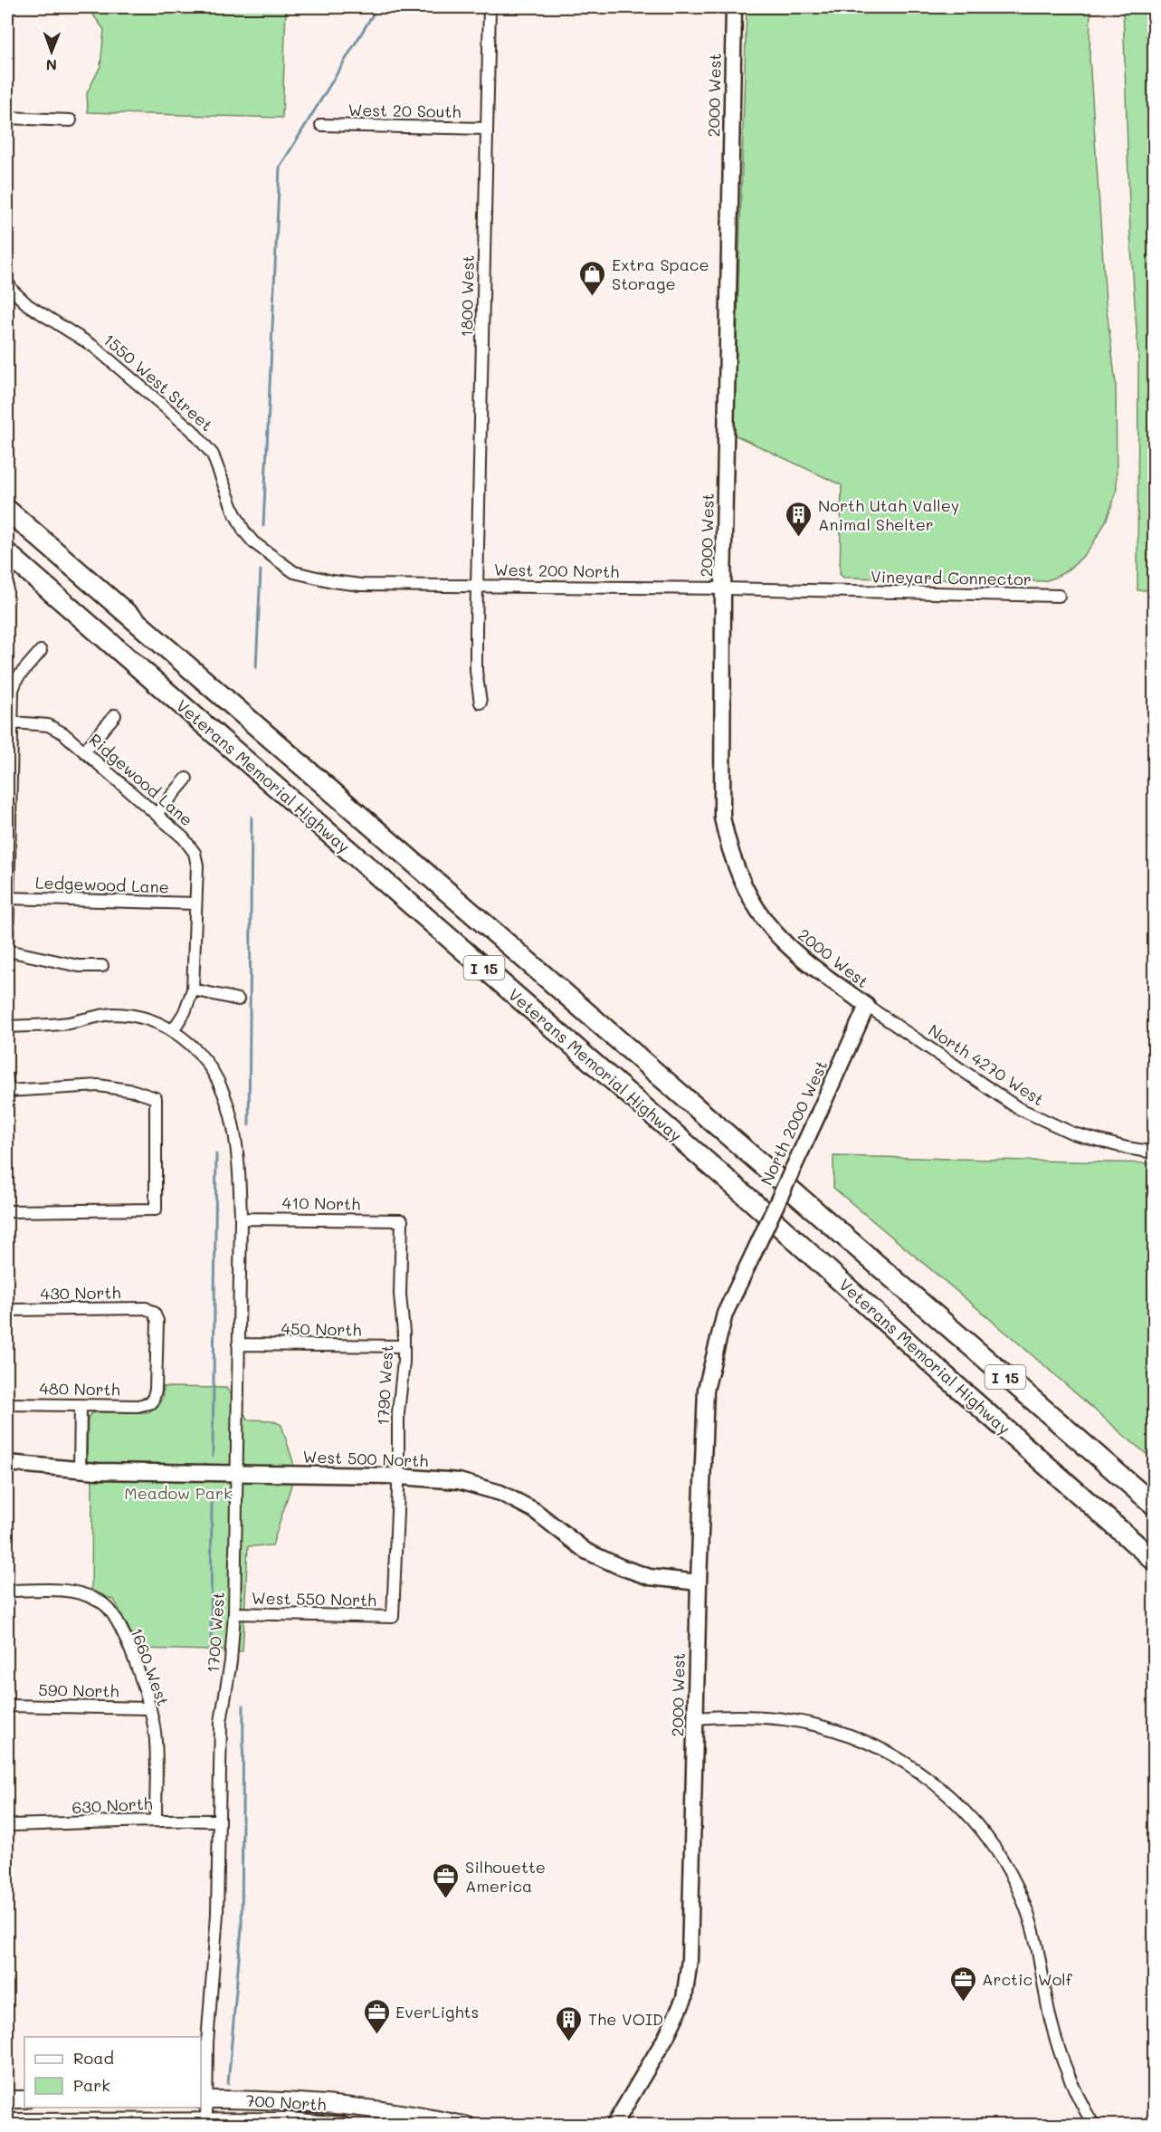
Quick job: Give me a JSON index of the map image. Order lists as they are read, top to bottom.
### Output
{
  "streets": {
    "highway": ["Veterans Memorial Highway", "I 15"],
    "main road": ["700 North"],
    "street": [
      "2000 West",
      "West 20 South",
      "1800 West",
      "1550 West Street",
      "West 200 North",
      "Vineyard Connector",
      "Ridgewood Lane",
      "Ledgewood Lane",
      "North 4270 West",
      "North 2000 West",
      "410 North",
      "430 North",
      "450 North",
      "1790 West",
      "480 North",
      "West 500 North",
      "West 550 North",
      "1700 West",
      "1660 West",
      "590 North",
      "630 North"
    ]
  },
  "crossings": [
    ["2000 West", "West 200 North"],
    ["2000 West", "North 4270 West"],
    ["2000 West", "North 2000 West"],
    ["2000 West", "West 500 North"],
    ["West 20 South", "1800 West"],
    ["1800 West", "West 200 North"],
    ["1550 West Street", "West 200 North"],
    ["West 200 North", "Vineyard Connector"],
    ["Ridgewood Lane", "Ledgewood Lane"],
    ["Ridgewood Lane", "1700 West"],
    ["North 4270 West", "North 2000 West"],
    ["410 North", "1790 West"],
    ["410 North", "1700 West"],
    ["430 North", "480 North"],
    ["450 North", "1790 West"],
    ["450 North", "1700 West"],
    ["1790 West", "West 500 North"],
    ["1790 West", "West 550 North"],
    ["West 500 North", "1700 West"],
    ["West 550 North", "1700 West"],
    ["1700 West", "630 North"],
    ["1700 West", "700 North"],
    ["1660 West", "590 North"],
    ["1660 West", "630 North"]
  ],
  "parks": ["Meadow Park"],
  "places": {
    "shop": ["Extra Space Storage"],
    "building": ["North Utah Valley Animal Shelter", "The VOID"],
    "office": ["Silhouette America", "Arctic Wolf", "EverLights"]
  },
  "legend": ["Road", "Park"],
  "north": "bottom"
}
